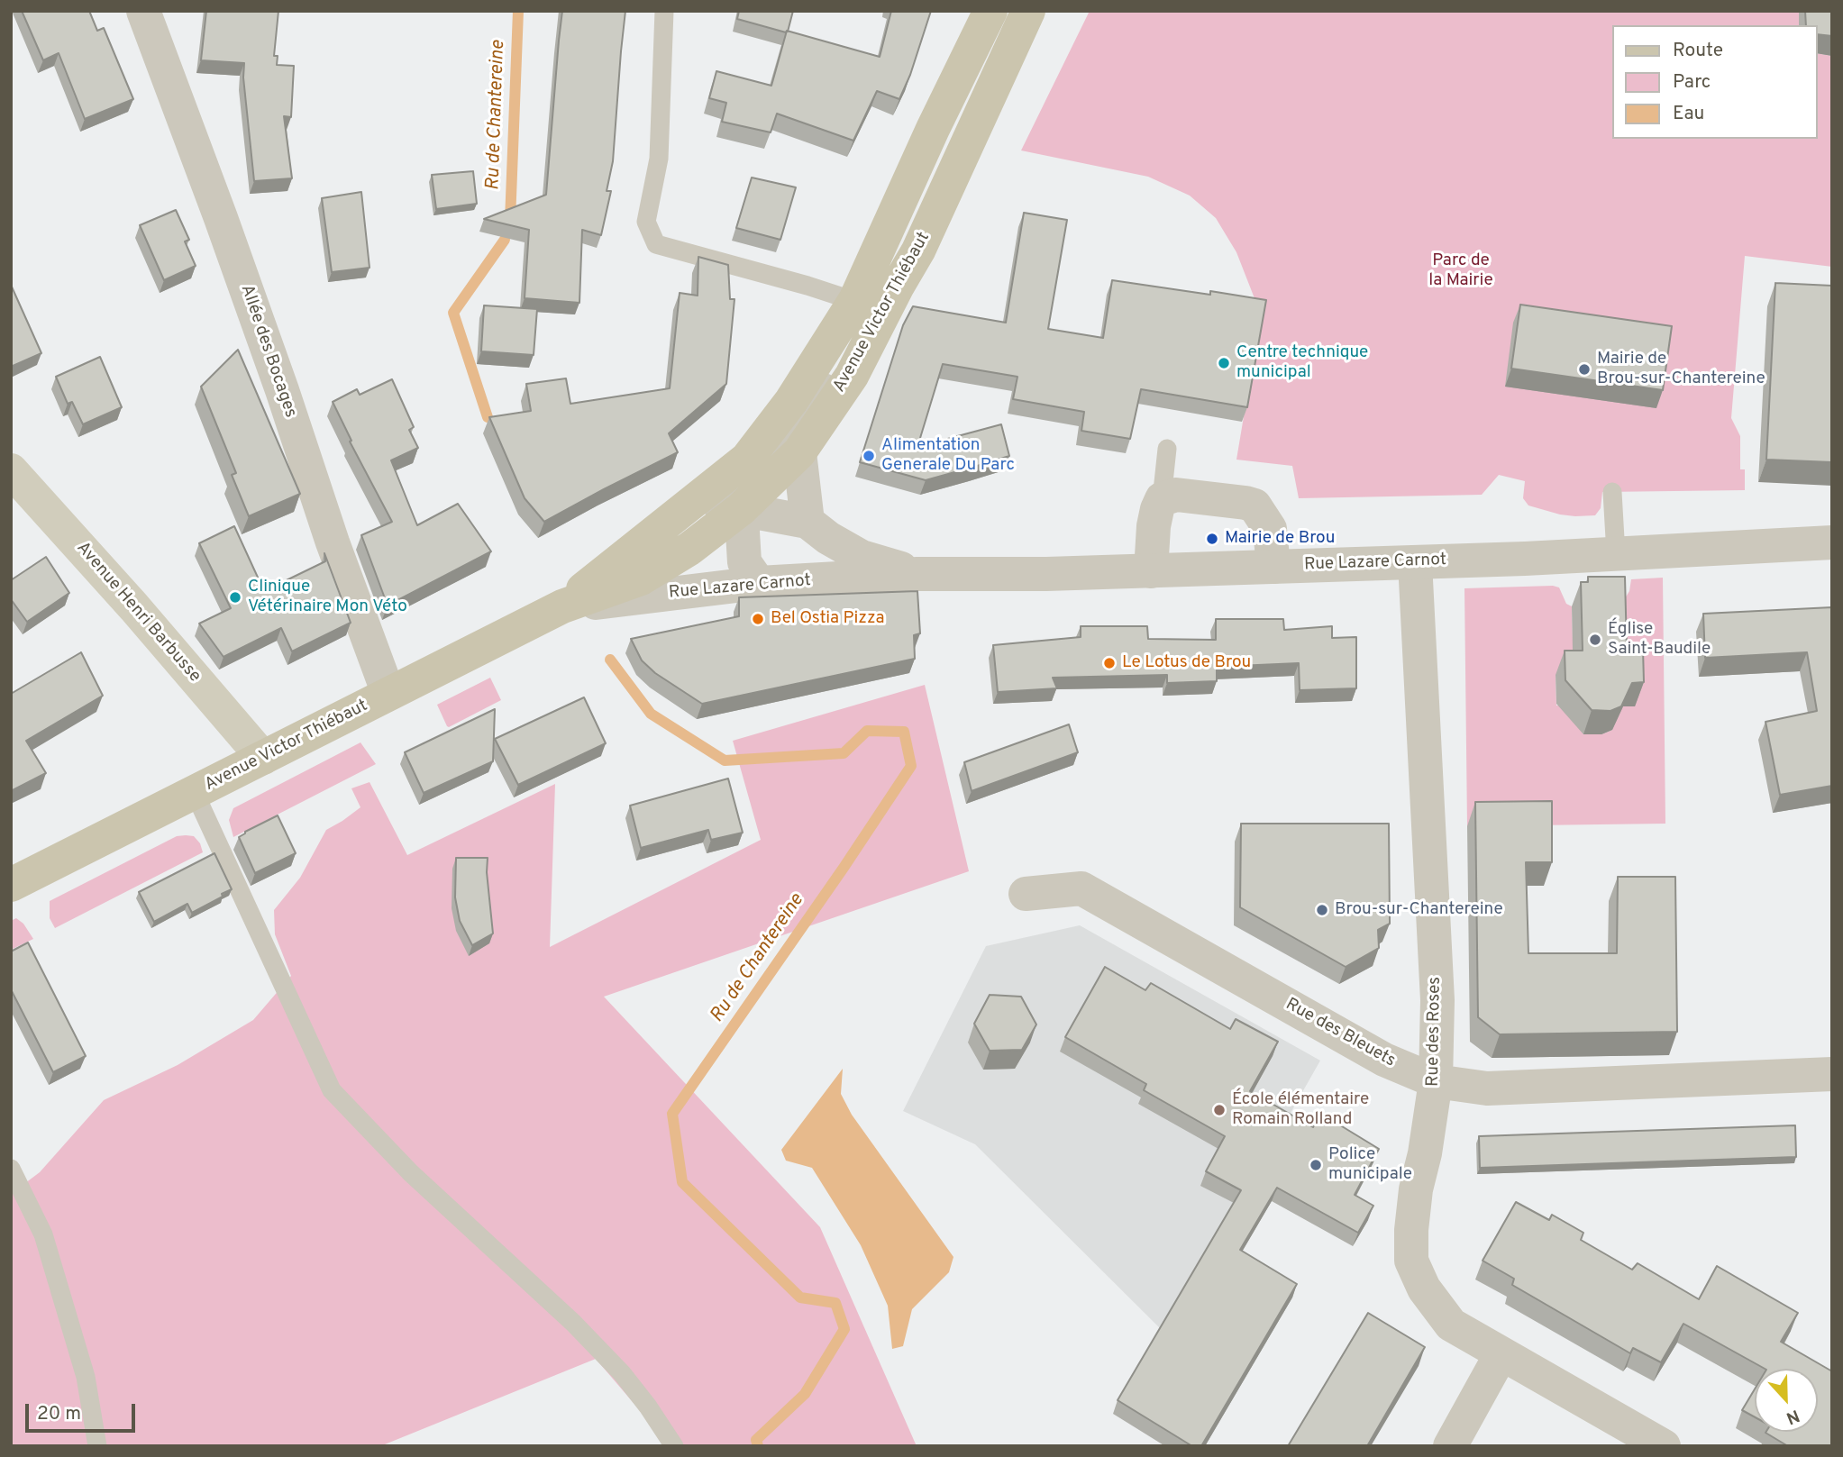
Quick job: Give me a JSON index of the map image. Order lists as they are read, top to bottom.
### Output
{
  "streets": {
    "main road": ["Avenue Victor Thiébaut", "Avenue Henri Barbusse"],
    "street": [
      "Allée des Bocages",
      "Rue Lazare Carnot",
      "Rue des Roses",
      "Rue des Bleuets"
    ]
  },
  "crossings": [
    ["Avenue Victor Thiébaut", "Allée des Bocages"],
    ["Avenue Victor Thiébaut", "Rue Lazare Carnot"],
    ["Avenue Victor Thiébaut", "Avenue Henri Barbusse"],
    ["Rue Lazare Carnot", "Rue des Roses"],
    ["Rue des Roses", "Rue des Bleuets"]
  ],
  "water": ["Ru de Chantereine"],
  "parks": ["Parc de la Mairie"],
  "places": [
    "Centre technique municipal",
    "Mairie de Brou-sur-Chantereine",
    "Alimentation Generale Du Parc",
    "Mairie de Brou",
    "Clinique Vétérinaire Mon Véto",
    "Bel Ostia Pizza",
    "Église Saint-Baudile",
    "Le Lotus de Brou",
    "Brou-sur-Chantereine",
    "École élémentaire Romain Rolland",
    "Police municipale"
  ],
  "legend": ["Route", "Parc", "Eau"],
  "scale_bar": "20 m",
  "north": "bottom"
}
